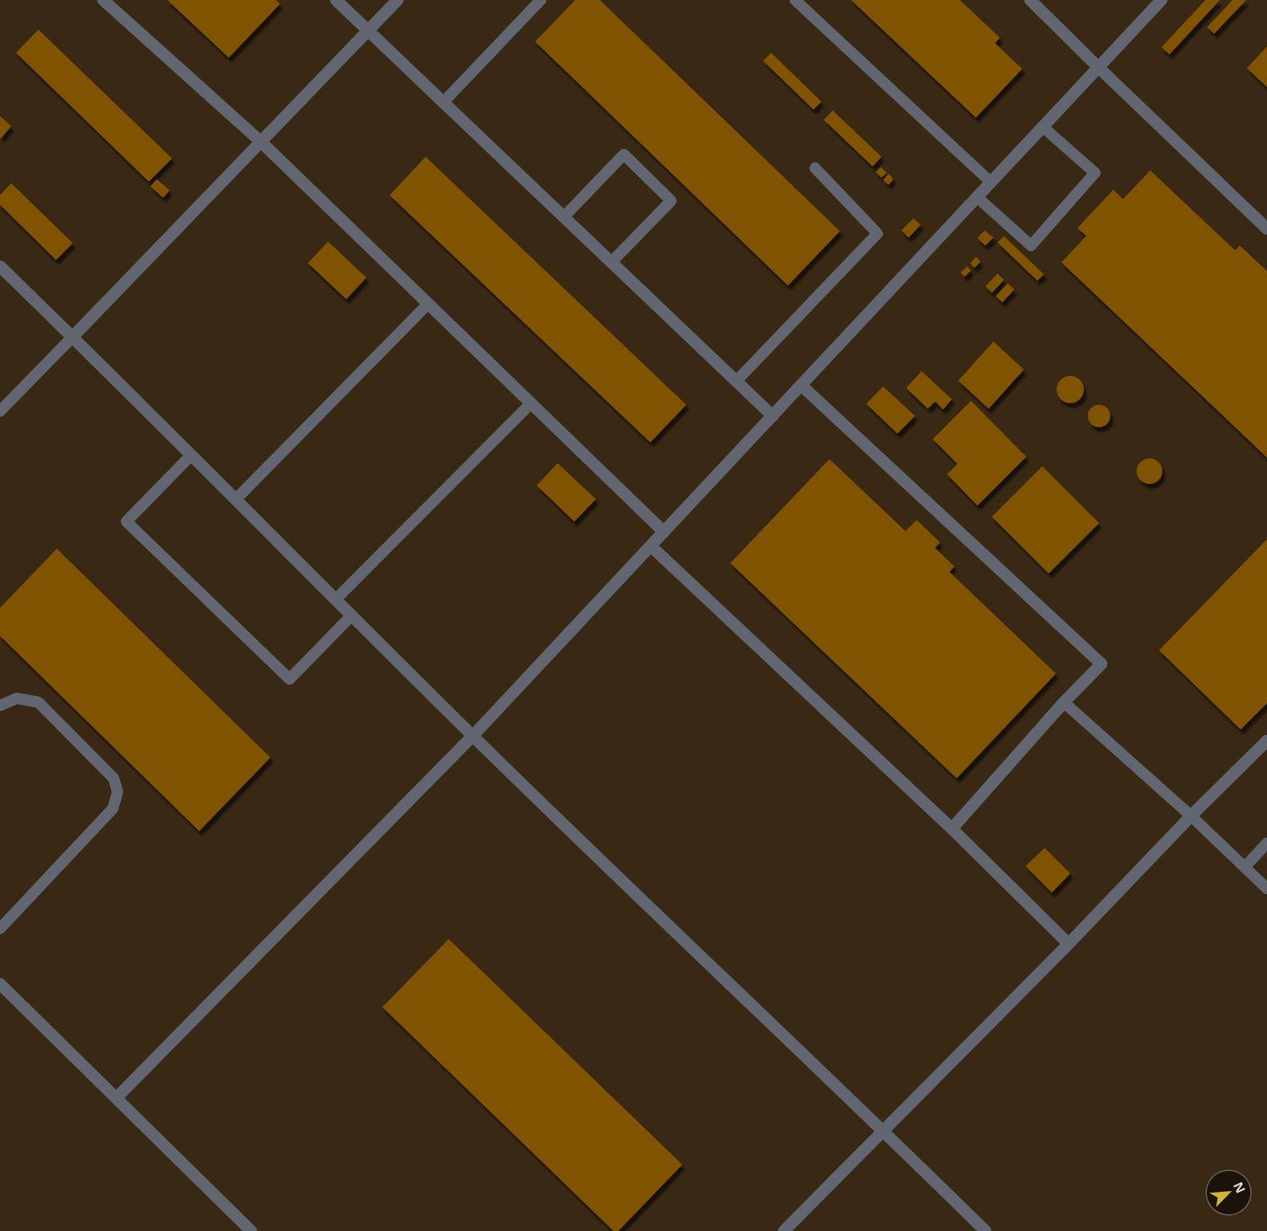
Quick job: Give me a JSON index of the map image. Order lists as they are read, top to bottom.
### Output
{
  "north": "top right"
}
